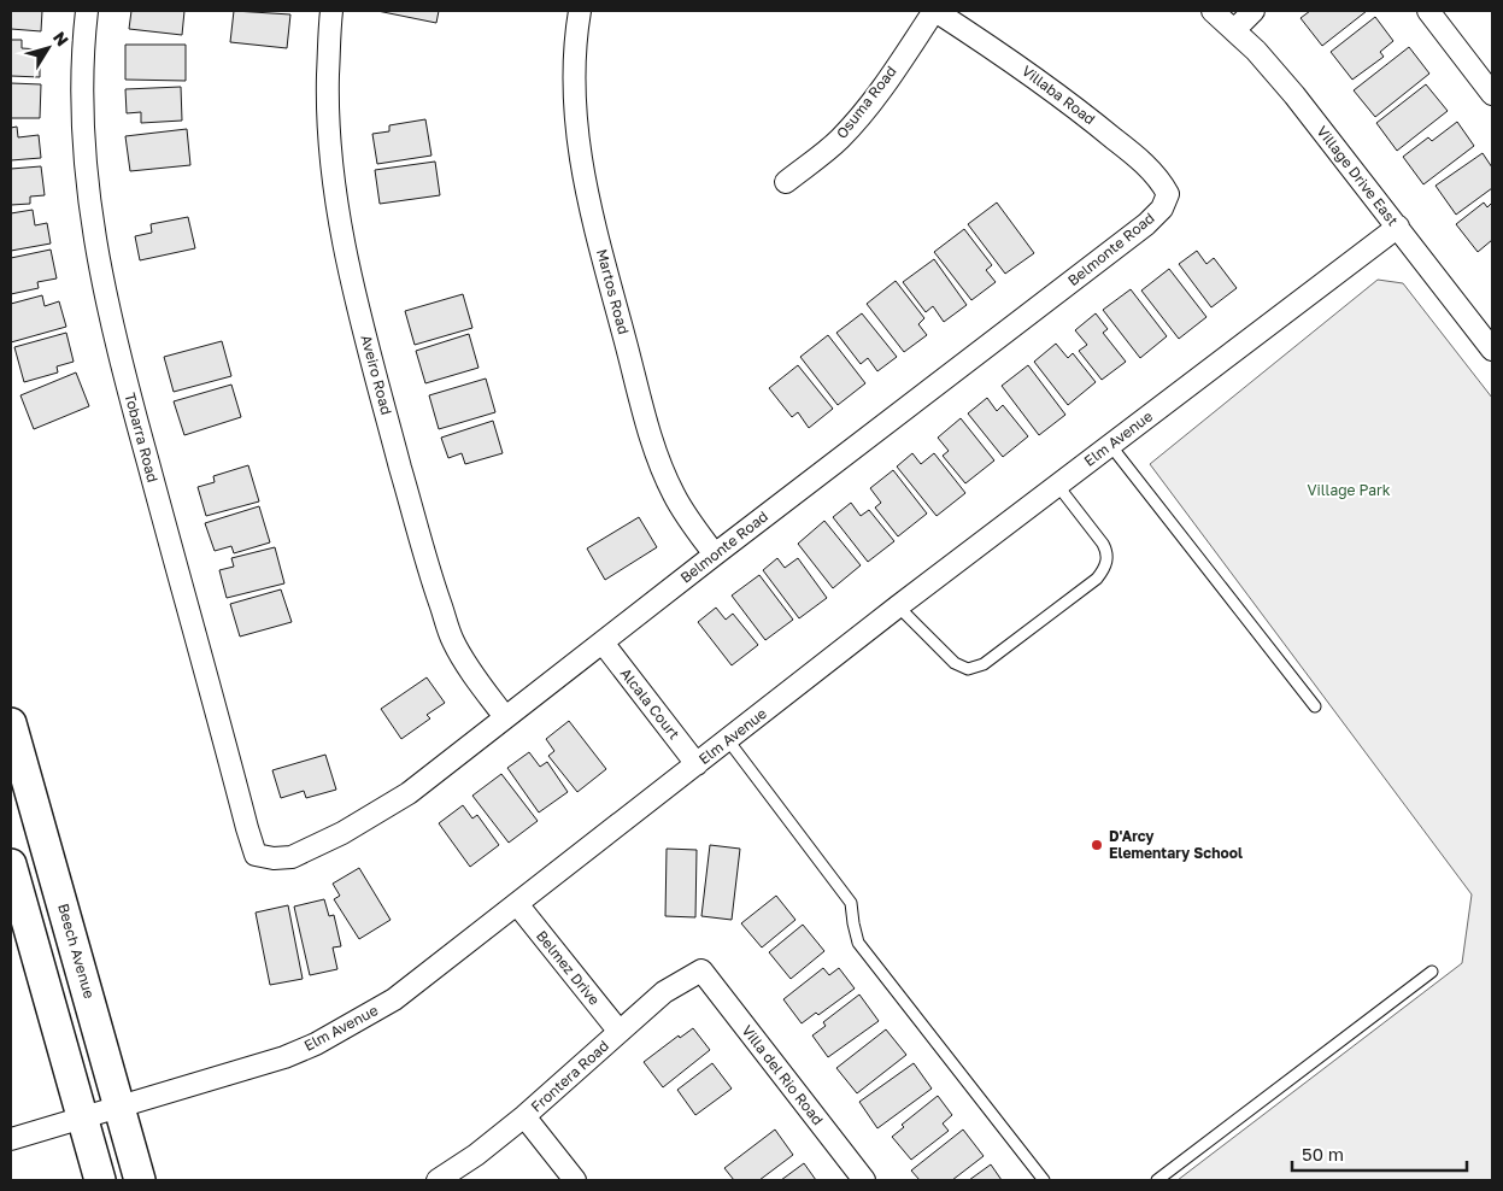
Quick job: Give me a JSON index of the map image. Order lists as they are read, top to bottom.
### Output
{
  "streets": {
    "street": [
      "Villaba Road",
      "Osuma Road",
      "Village Drive East",
      "Belmonte Road",
      "Martos Road",
      "Aveiro Road",
      "Tobarra Road",
      "Elm Avenue",
      "Alcala Court",
      "Beech Avenue",
      "Belmez Drive",
      "Villa del Rio Road",
      "Frontera Road"
    ]
  },
  "crossings": [
    ["Villaba Road", "Osuma Road"],
    ["Villaba Road", "Belmonte Road"],
    ["Village Drive East", "Elm Avenue"],
    ["Belmonte Road", "Martos Road"],
    ["Belmonte Road", "Aveiro Road"],
    ["Belmonte Road", "Tobarra Road"],
    ["Belmonte Road", "Alcala Court"],
    ["Elm Avenue", "Alcala Court"],
    ["Elm Avenue", "Beech Avenue"],
    ["Elm Avenue", "Belmez Drive"],
    ["Belmez Drive", "Frontera Road"],
    ["Villa del Rio Road", "Frontera Road"]
  ],
  "parks": ["Village Park"],
  "places": ["D'Arcy Elementary School"],
  "scale_bar": "50 m",
  "north": "top right"
}
